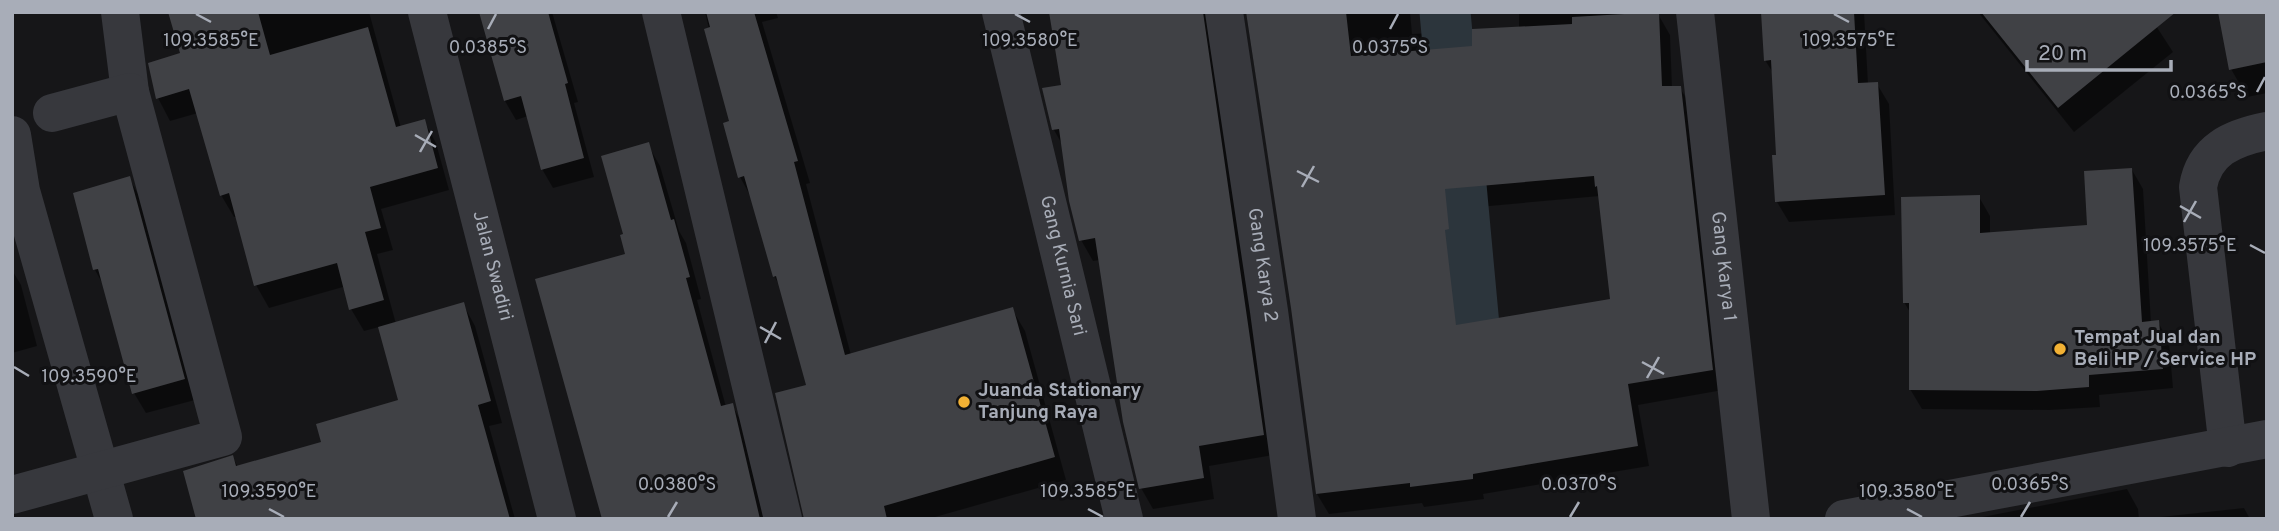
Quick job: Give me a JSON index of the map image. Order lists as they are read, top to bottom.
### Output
{
  "streets": {
    "street": [
      "Gang Karya 2",
      "Jalan Swadiri",
      "Gang Kurnia Sari",
      "Gang Karya 1"
    ]
  },
  "places": ["Tempat Jual dan Beli HP / Service HP", "Juanda Stationary Tanjung Raya"],
  "scale_bar": "20 m",
  "coordinates": [
    "109.3575°E",
    "109.3585°E",
    "109.3580°E",
    "0.0385°S",
    "0.0375°S",
    "0.0365°S",
    "109.3590°E",
    "0.0380°S",
    "0.0370°S"
  ]
}
